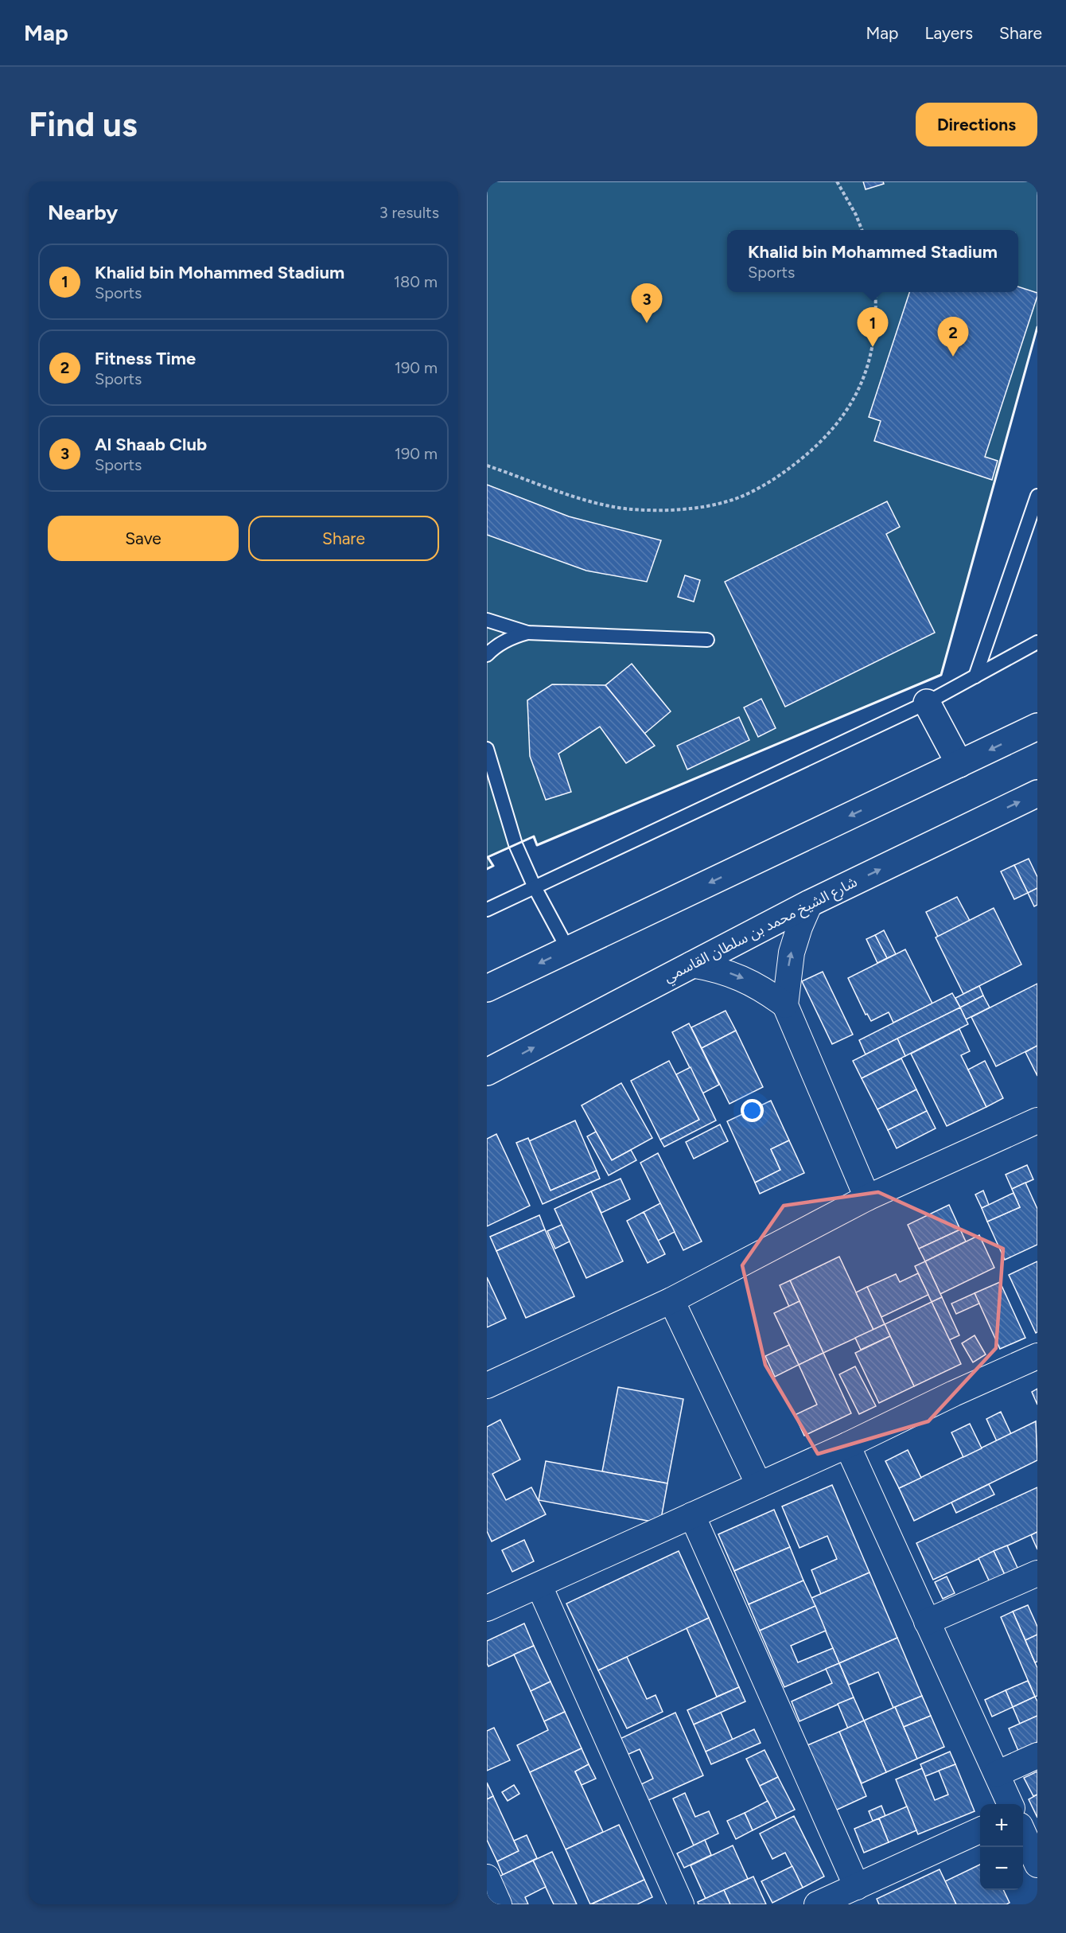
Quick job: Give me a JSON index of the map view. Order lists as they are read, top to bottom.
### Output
{
  "streets": {
    "main road": ["شارع الشيخ محمد بن سلطان القاسمي"]
  },
  "page": {
    "header": "Map",
    "nav": ["Map", "Layers", "Share"],
    "buttons": [
      "Directions",
      ["Save", "Share"]
    ],
    "title": "Find us",
    "heading": ["Nearby", "3 results"],
    "popup": ["Khalid bin Mohammed Stadium", "Sports"],
    "list": [
      {
        "mark": "1",
        "name": "Khalid bin Mohammed Stadium",
        "note": "Sports",
        "value": "180 m"
      },
      {
        "mark": "2",
        "name": "Fitness Time",
        "note": "Sports",
        "value": "190 m"
      },
      {
        "mark": "3",
        "name": "Al Shaab Club",
        "note": "Sports",
        "value": "190 m"
      }
    ],
    "pins": ["3", "1", "2"],
    "map_buttons": ["+", "−"]
  }
}
